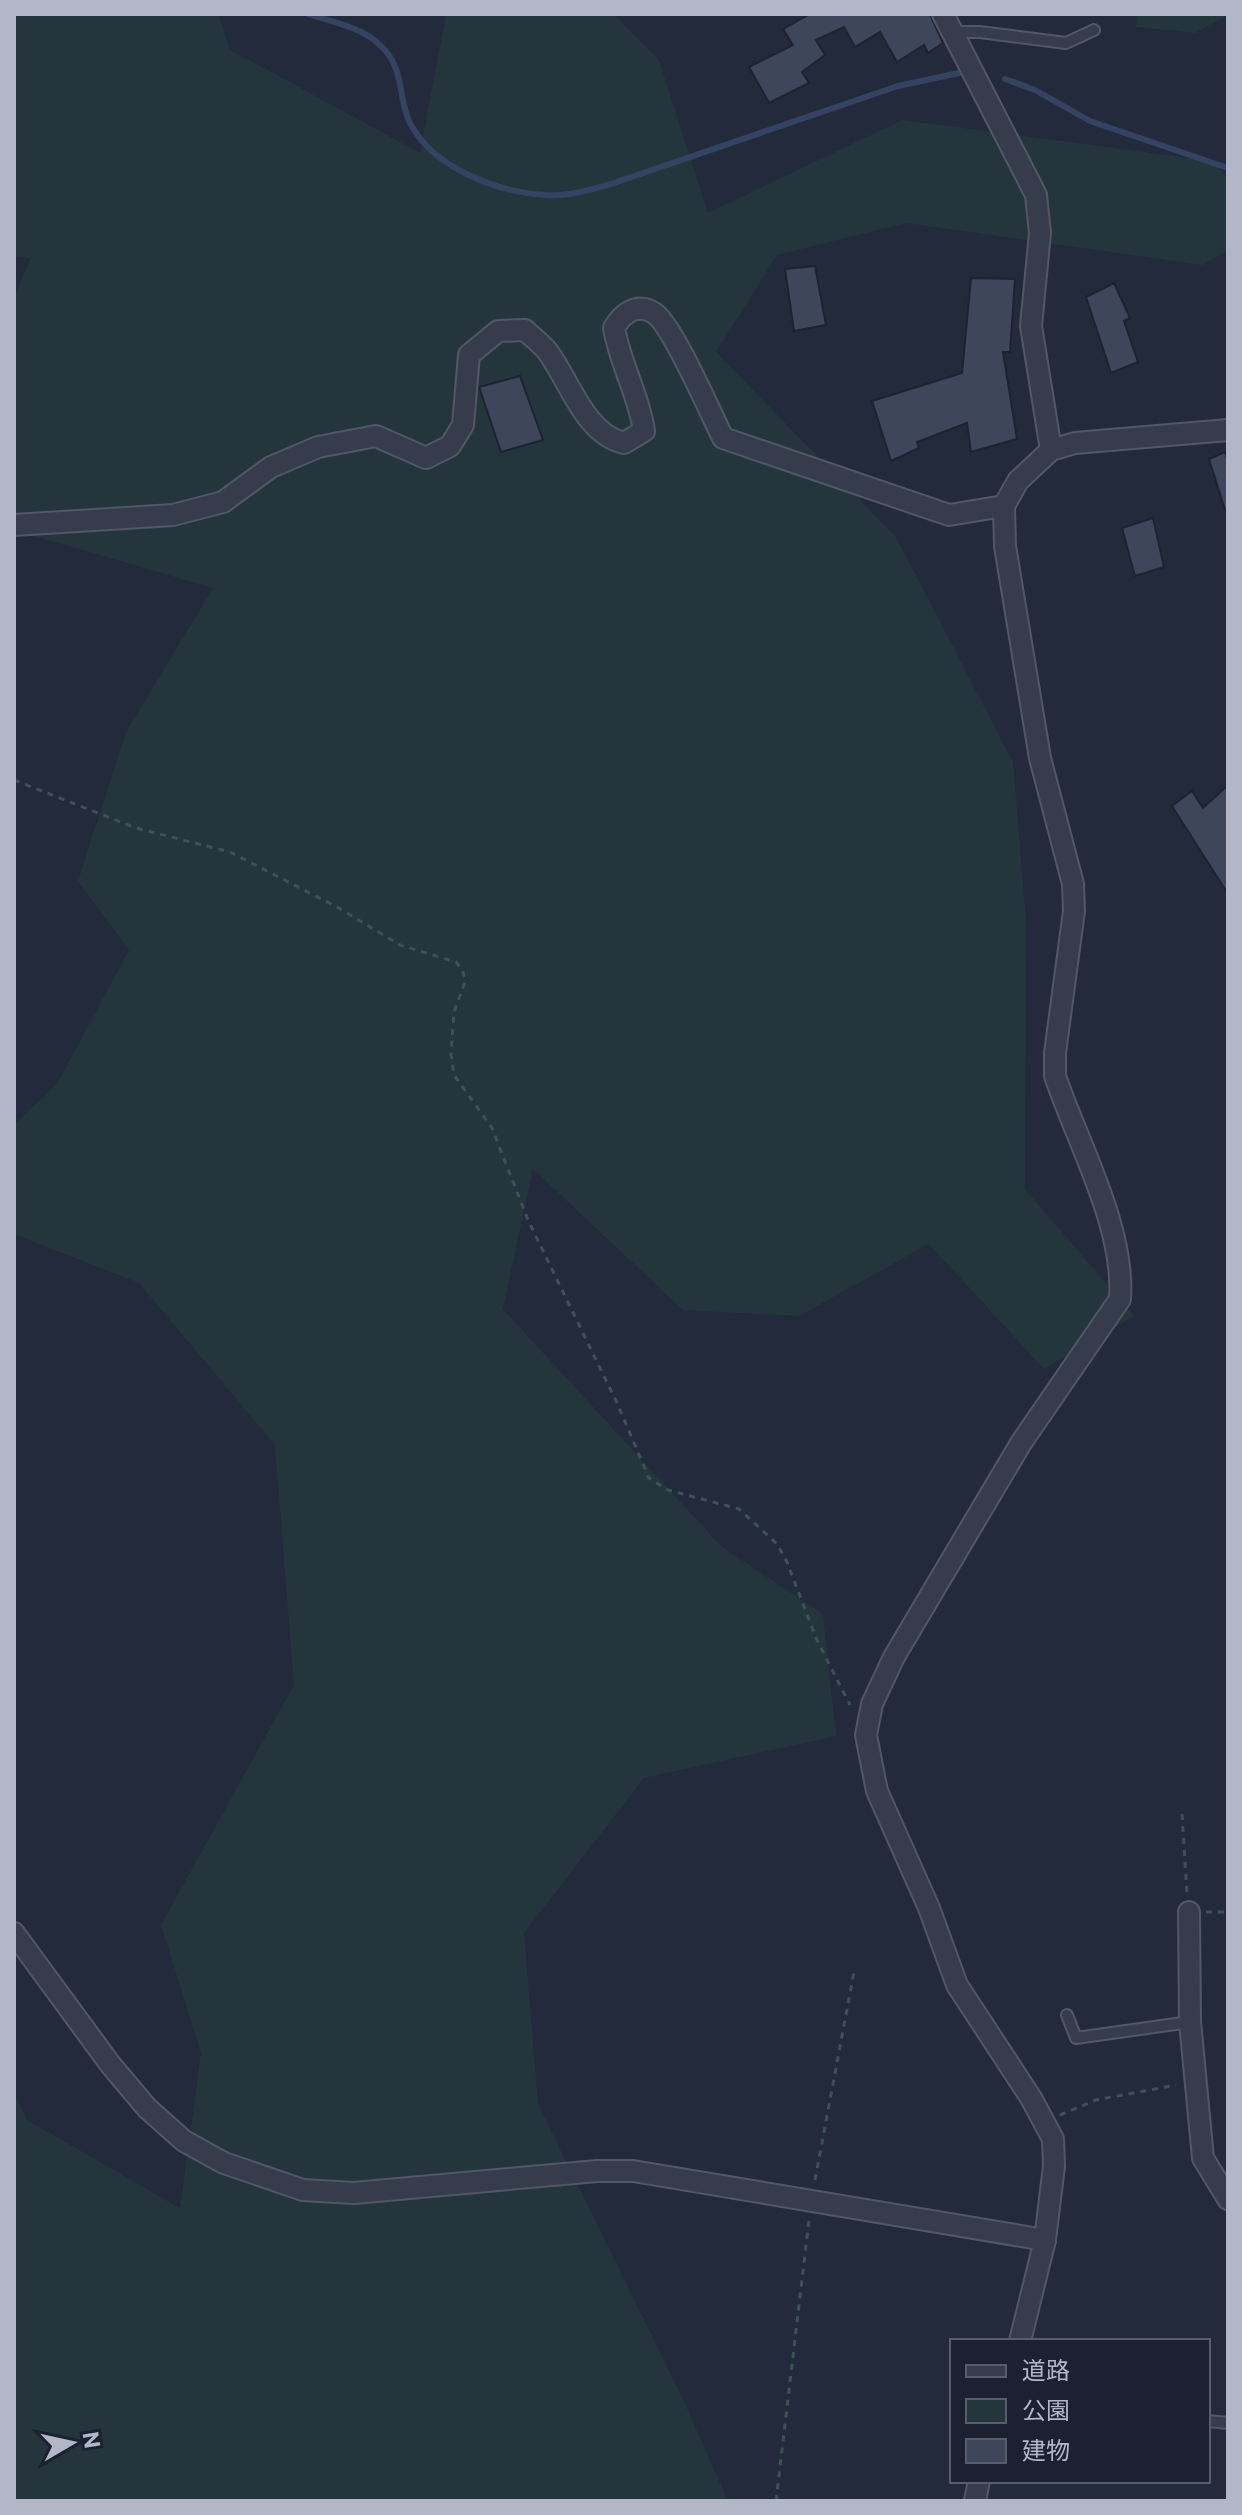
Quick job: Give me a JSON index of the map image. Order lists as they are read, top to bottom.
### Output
{
  "legend": ["道路", "公園", "建物"],
  "north": "right"
}
